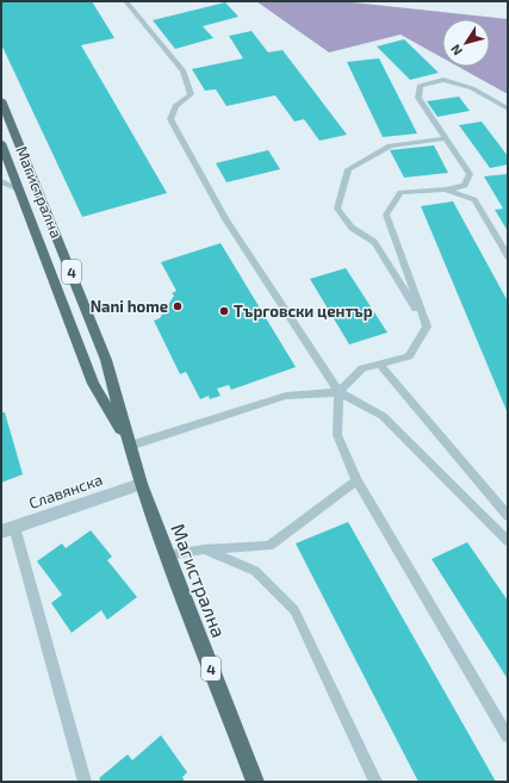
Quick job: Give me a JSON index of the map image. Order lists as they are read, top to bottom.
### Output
{
  "streets": {
    "main road": ["Магистрална", "4"],
    "street": ["Славянска"]
  },
  "crossings": [
    ["Магистрална", "Славянска"]
  ],
  "places": ["Nani home", "Търговски център"],
  "north": "bottom left"
}
